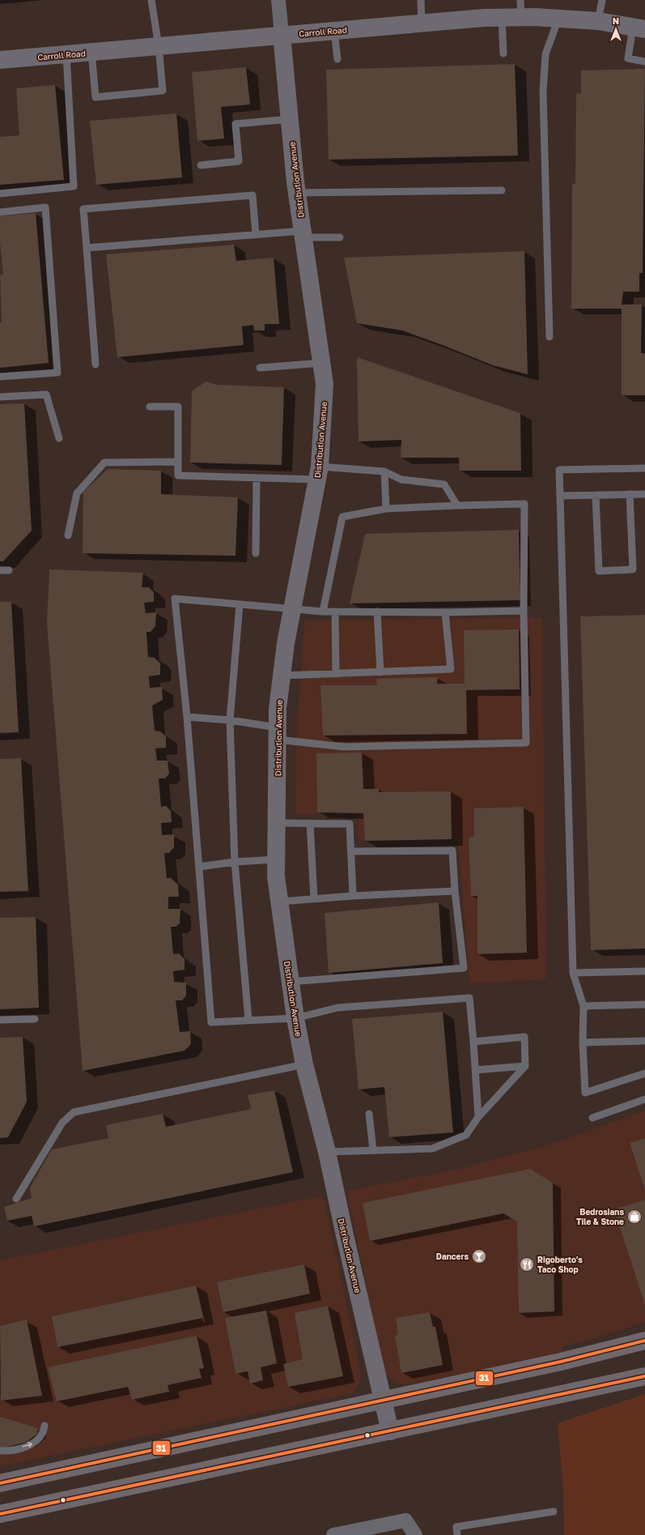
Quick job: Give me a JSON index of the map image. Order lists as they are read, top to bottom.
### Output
{
  "streets": {
    "street": ["Carroll Road", "Distribution Avenue"]
  },
  "crossings": [
    ["Carroll Road", "Distribution Avenue"]
  ],
  "places": {
    "shop": ["Bedrosians Tile & Stone"],
    "bar": ["Dancers"],
    "restaurant": ["Rigoberto's Taco Shop"]
  },
  "lines": ["transit line 31"],
  "north": "top"
}
